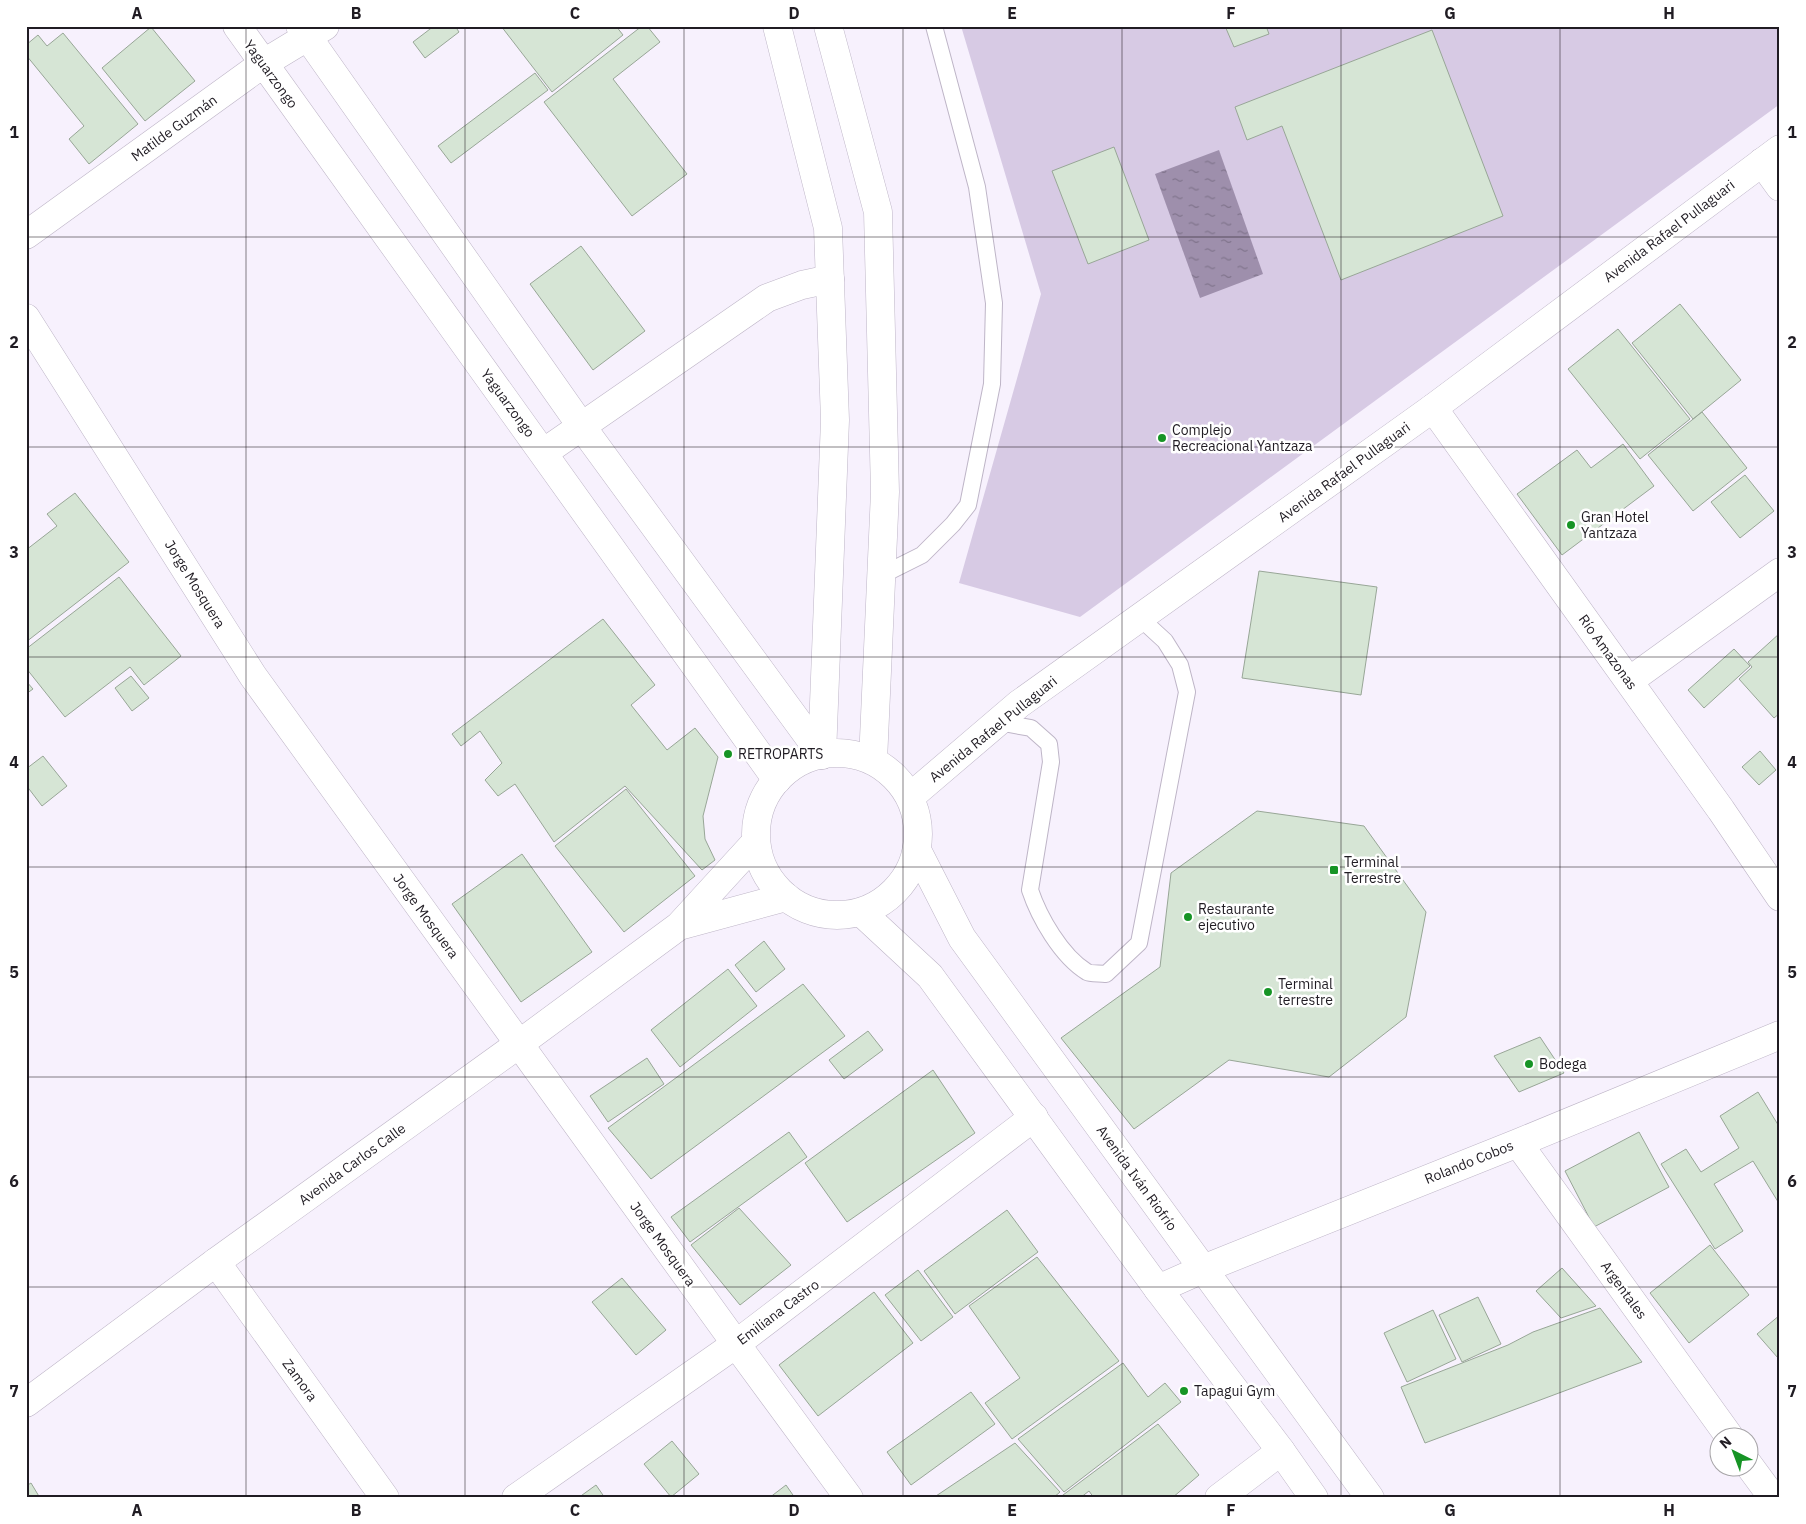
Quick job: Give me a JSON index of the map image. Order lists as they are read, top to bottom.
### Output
{
  "streets": {
    "street": [
      "Yaguarzongo",
      "Matilde Guzmán",
      "Avenida Rafael Pullaguari",
      "Jorge Mosquera",
      "Río Amazonas",
      "Rolando Cobos",
      "Avenida Carlos Calle",
      "Avenida Iván Riofrío",
      "Argentales",
      "Emiliana Castro",
      "Zamora"
    ]
  },
  "crossings": [
    ["Yaguarzongo", "Matilde Guzmán"],
    ["Yaguarzongo", "Avenida Rafael Pullaguari"],
    ["Yaguarzongo", "Avenida Carlos Calle"],
    ["Yaguarzongo", "Avenida Iván Riofrío"],
    ["Avenida Rafael Pullaguari", "Río Amazonas"],
    ["Avenida Rafael Pullaguari", "Avenida Carlos Calle"],
    ["Avenida Rafael Pullaguari", "Avenida Iván Riofrío"],
    ["Jorge Mosquera", "Avenida Carlos Calle"],
    ["Jorge Mosquera", "Emiliana Castro"],
    ["Rolando Cobos", "Avenida Iván Riofrío"],
    ["Rolando Cobos", "Argentales"],
    ["Avenida Carlos Calle", "Avenida Iván Riofrío"],
    ["Avenida Carlos Calle", "Zamora"]
  ],
  "places": {
    "other": [
      "Complejo Recreacional Yantzaza",
      "Gran Hotel Yantzaza",
      "RETROPARTS",
      "Restaurante ejecutivo",
      "Terminal terrestre",
      "Bodega",
      "Tapagui Gym"
    ],
    "transit": ["Terminal Terrestre"]
  },
  "north": "top left",
  "grid": {
    "columns": [
      "A",
      "B",
      "C",
      "D",
      "E",
      "F",
      "G",
      "H"
    ],
    "rows": [
      "1",
      "2",
      "3",
      "4",
      "5",
      "6",
      "7"
    ]
  }
}
